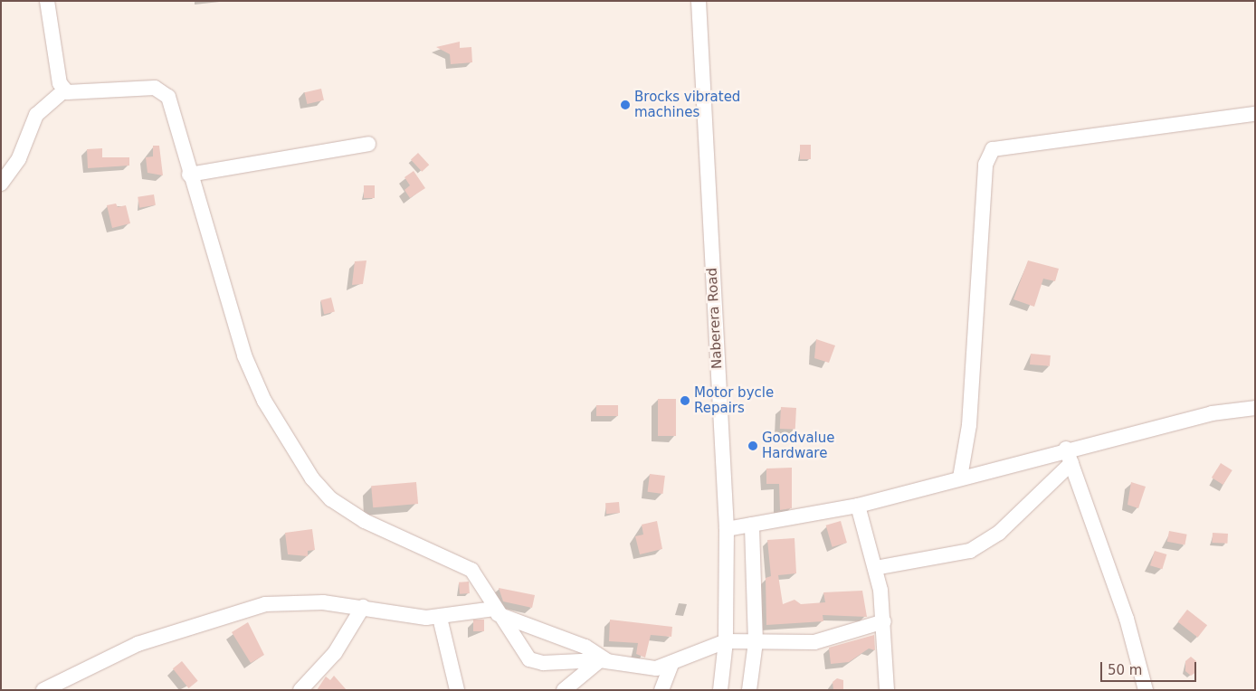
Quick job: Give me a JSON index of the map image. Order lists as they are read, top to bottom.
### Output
{
  "streets": {
    "street": ["Naberera Road"]
  },
  "places": ["Brocks vibrated machines", "Motor bycle Repairs", "Goodvalue Hardware"],
  "scale_bar": "50 m"
}
